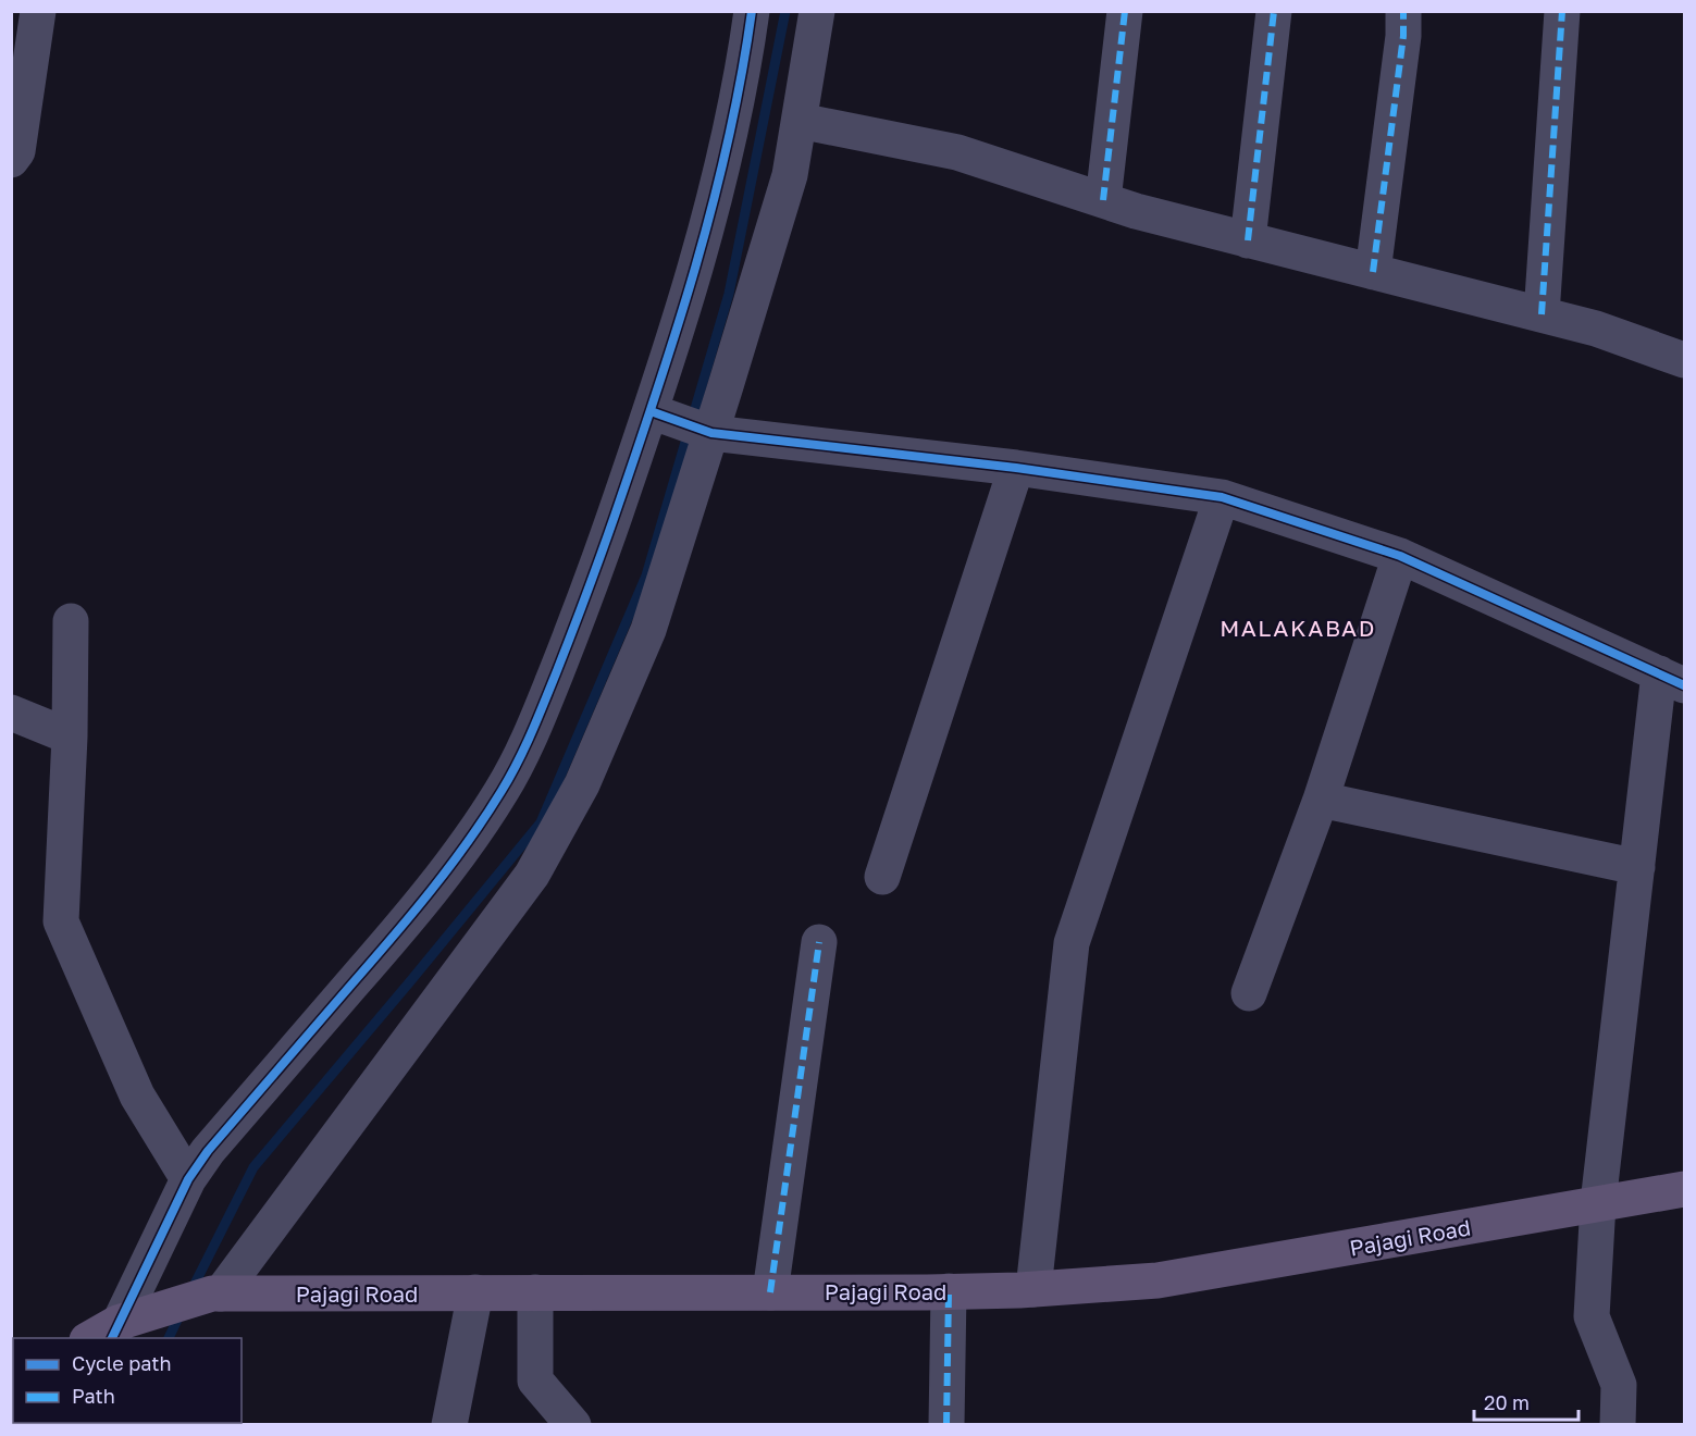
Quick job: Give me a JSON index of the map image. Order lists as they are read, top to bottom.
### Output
{
  "streets": {
    "main road": ["Pajagi Road"]
  },
  "districts": ["MALAKABAD"],
  "legend": ["Cycle path", "Path"],
  "scale_bar": "20 m"
}
